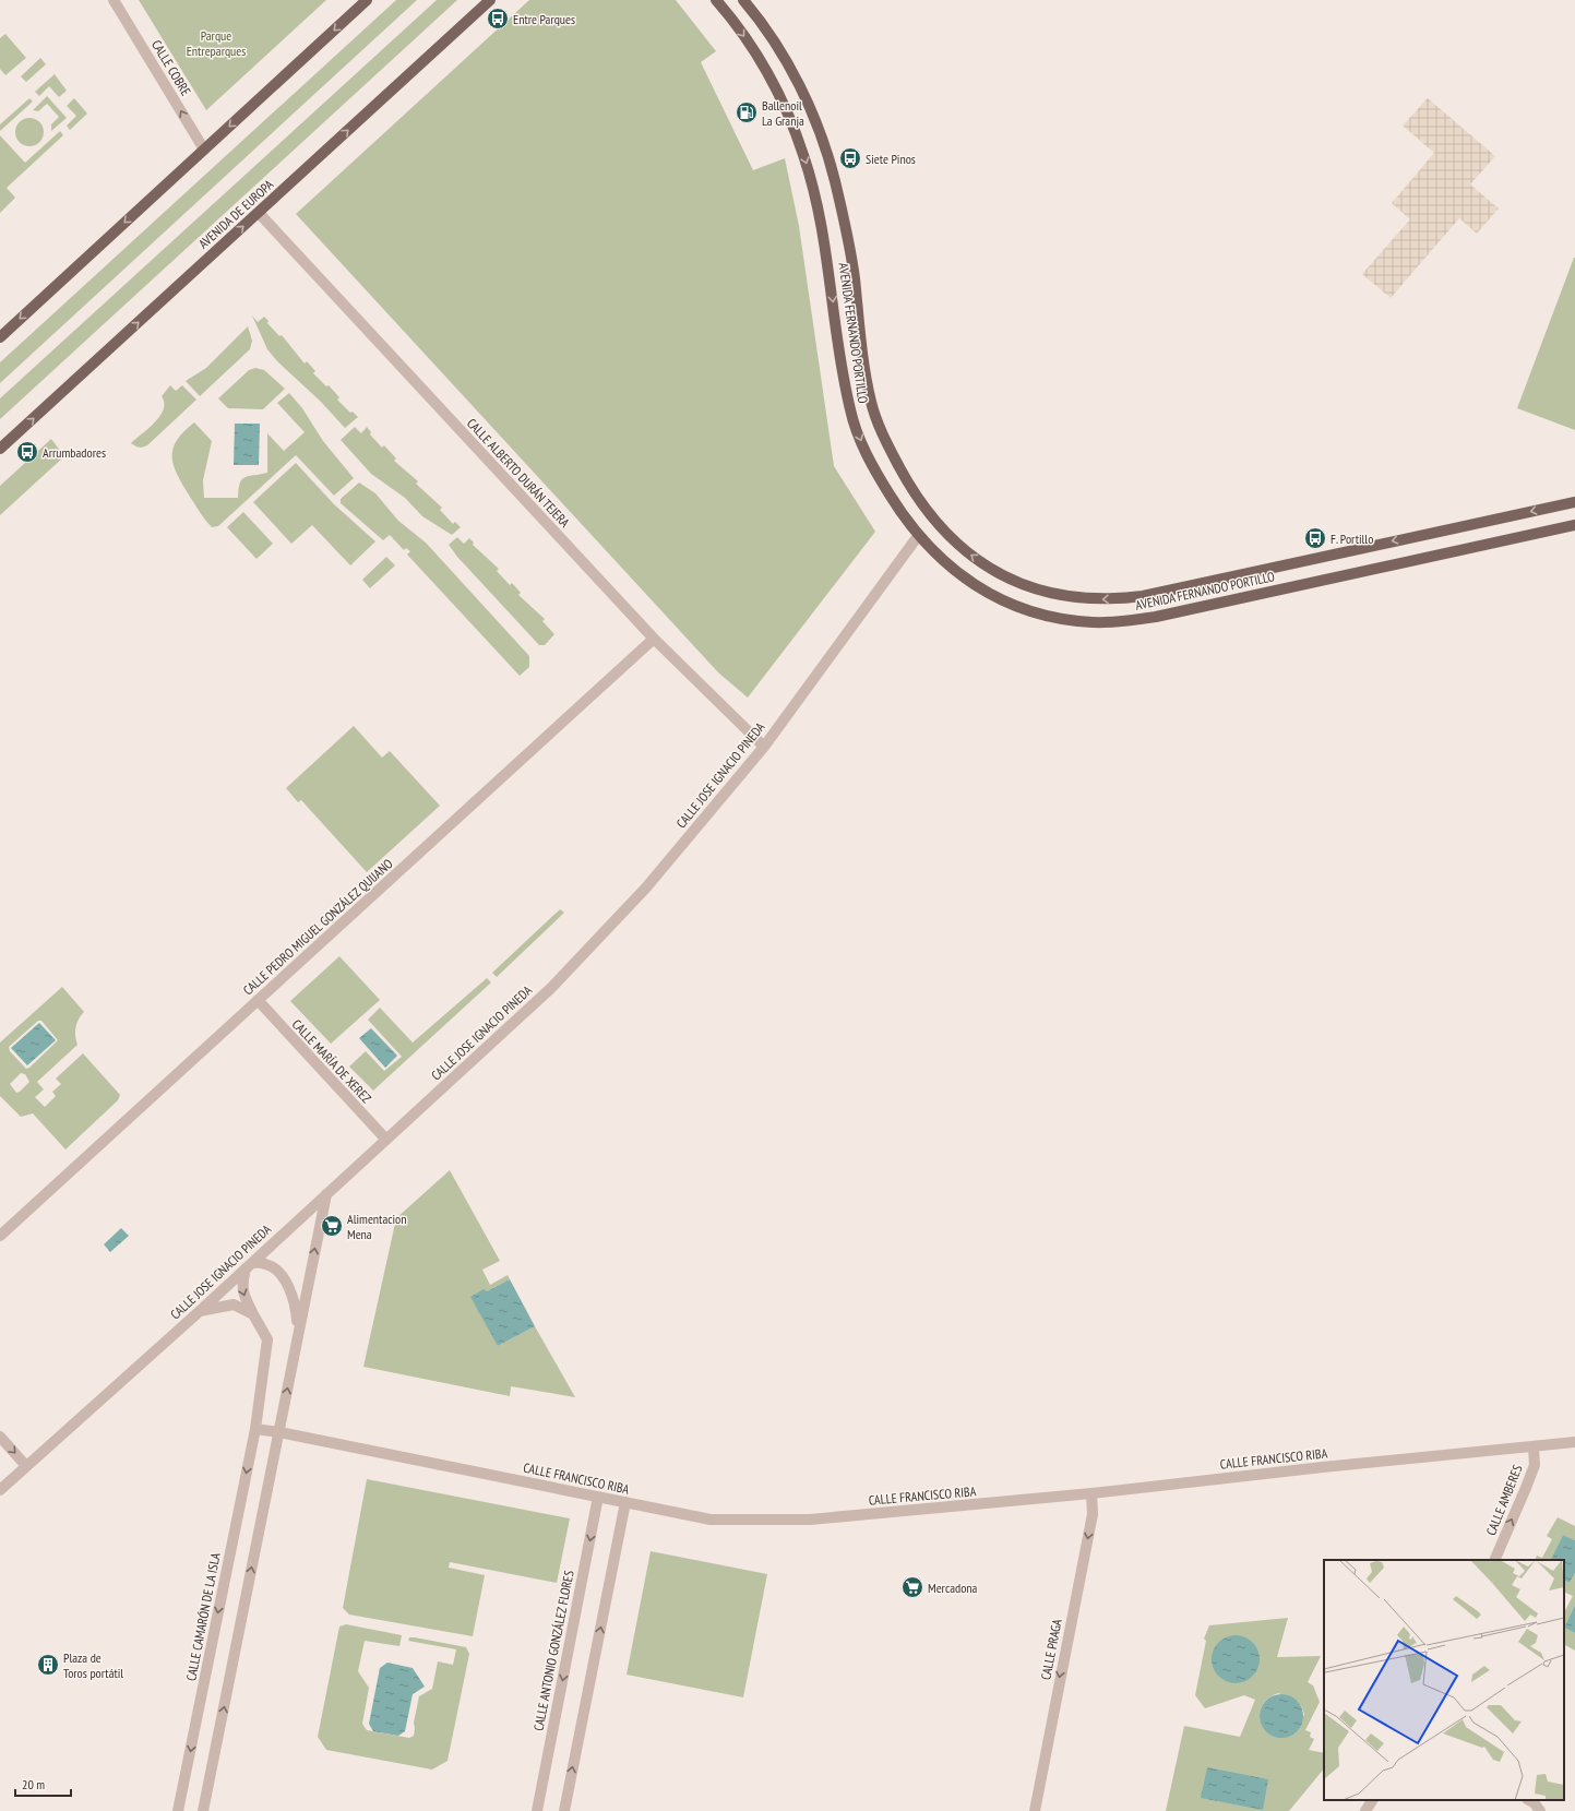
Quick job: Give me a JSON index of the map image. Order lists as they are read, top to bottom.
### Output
{
  "streets": {
    "main road": ["AVENIDA DE EUROPA", "AVENIDA FERNANDO PORTILLO"],
    "street": [
      "CALLE COBRE",
      "CALLE ALBERTO DURÁN TEJERA",
      "CALLE JOSE IGNACIO PINEDA",
      "CALLE PEDRO MIGUEL GONZÁLEZ QUIJANO",
      "CALLE MARÍA DE XEREZ",
      "CALLE FRANCISCO RIBA",
      "CALLE AMBERES",
      "CALLE CAMARÓN DE LA ISLA",
      "CALLE PRAGA",
      "CALLE ANTONIO GONZÁLEZ FLORES"
    ]
  },
  "crossings": [
    ["AVENIDA DE EUROPA", "CALLE ALBERTO DURÁN TEJERA"],
    ["AVENIDA FERNANDO PORTILLO", "CALLE JOSE IGNACIO PINEDA"],
    ["CALLE ALBERTO DURÁN TEJERA", "CALLE JOSE IGNACIO PINEDA"],
    ["CALLE ALBERTO DURÁN TEJERA", "CALLE PEDRO MIGUEL GONZÁLEZ QUIJANO"],
    ["CALLE JOSE IGNACIO PINEDA", "CALLE MARÍA DE XEREZ"],
    ["CALLE JOSE IGNACIO PINEDA", "CALLE CAMARÓN DE LA ISLA"],
    ["CALLE PEDRO MIGUEL GONZÁLEZ QUIJANO", "CALLE MARÍA DE XEREZ"],
    ["CALLE FRANCISCO RIBA", "CALLE AMBERES"],
    ["CALLE FRANCISCO RIBA", "CALLE PRAGA"],
    ["CALLE FRANCISCO RIBA", "CALLE ANTONIO GONZÁLEZ FLORES"]
  ],
  "one_way": ["CALLE COBRE", "CALLE AMBERES", "CALLE PRAGA"],
  "parks": ["Parque Entreparques"],
  "places": {
    "bus stop": [
      "Entre Parques",
      "Siete Pinos",
      "Arrumbadores",
      "F. Portillo"
    ],
    "fuel station": ["Ballenoil La Granja"],
    "supermarket": ["Alimentacion Mena", "Mercadona"],
    "building": ["Plaza de Toros portátil"]
  },
  "scale_bar": "20 m"
}
